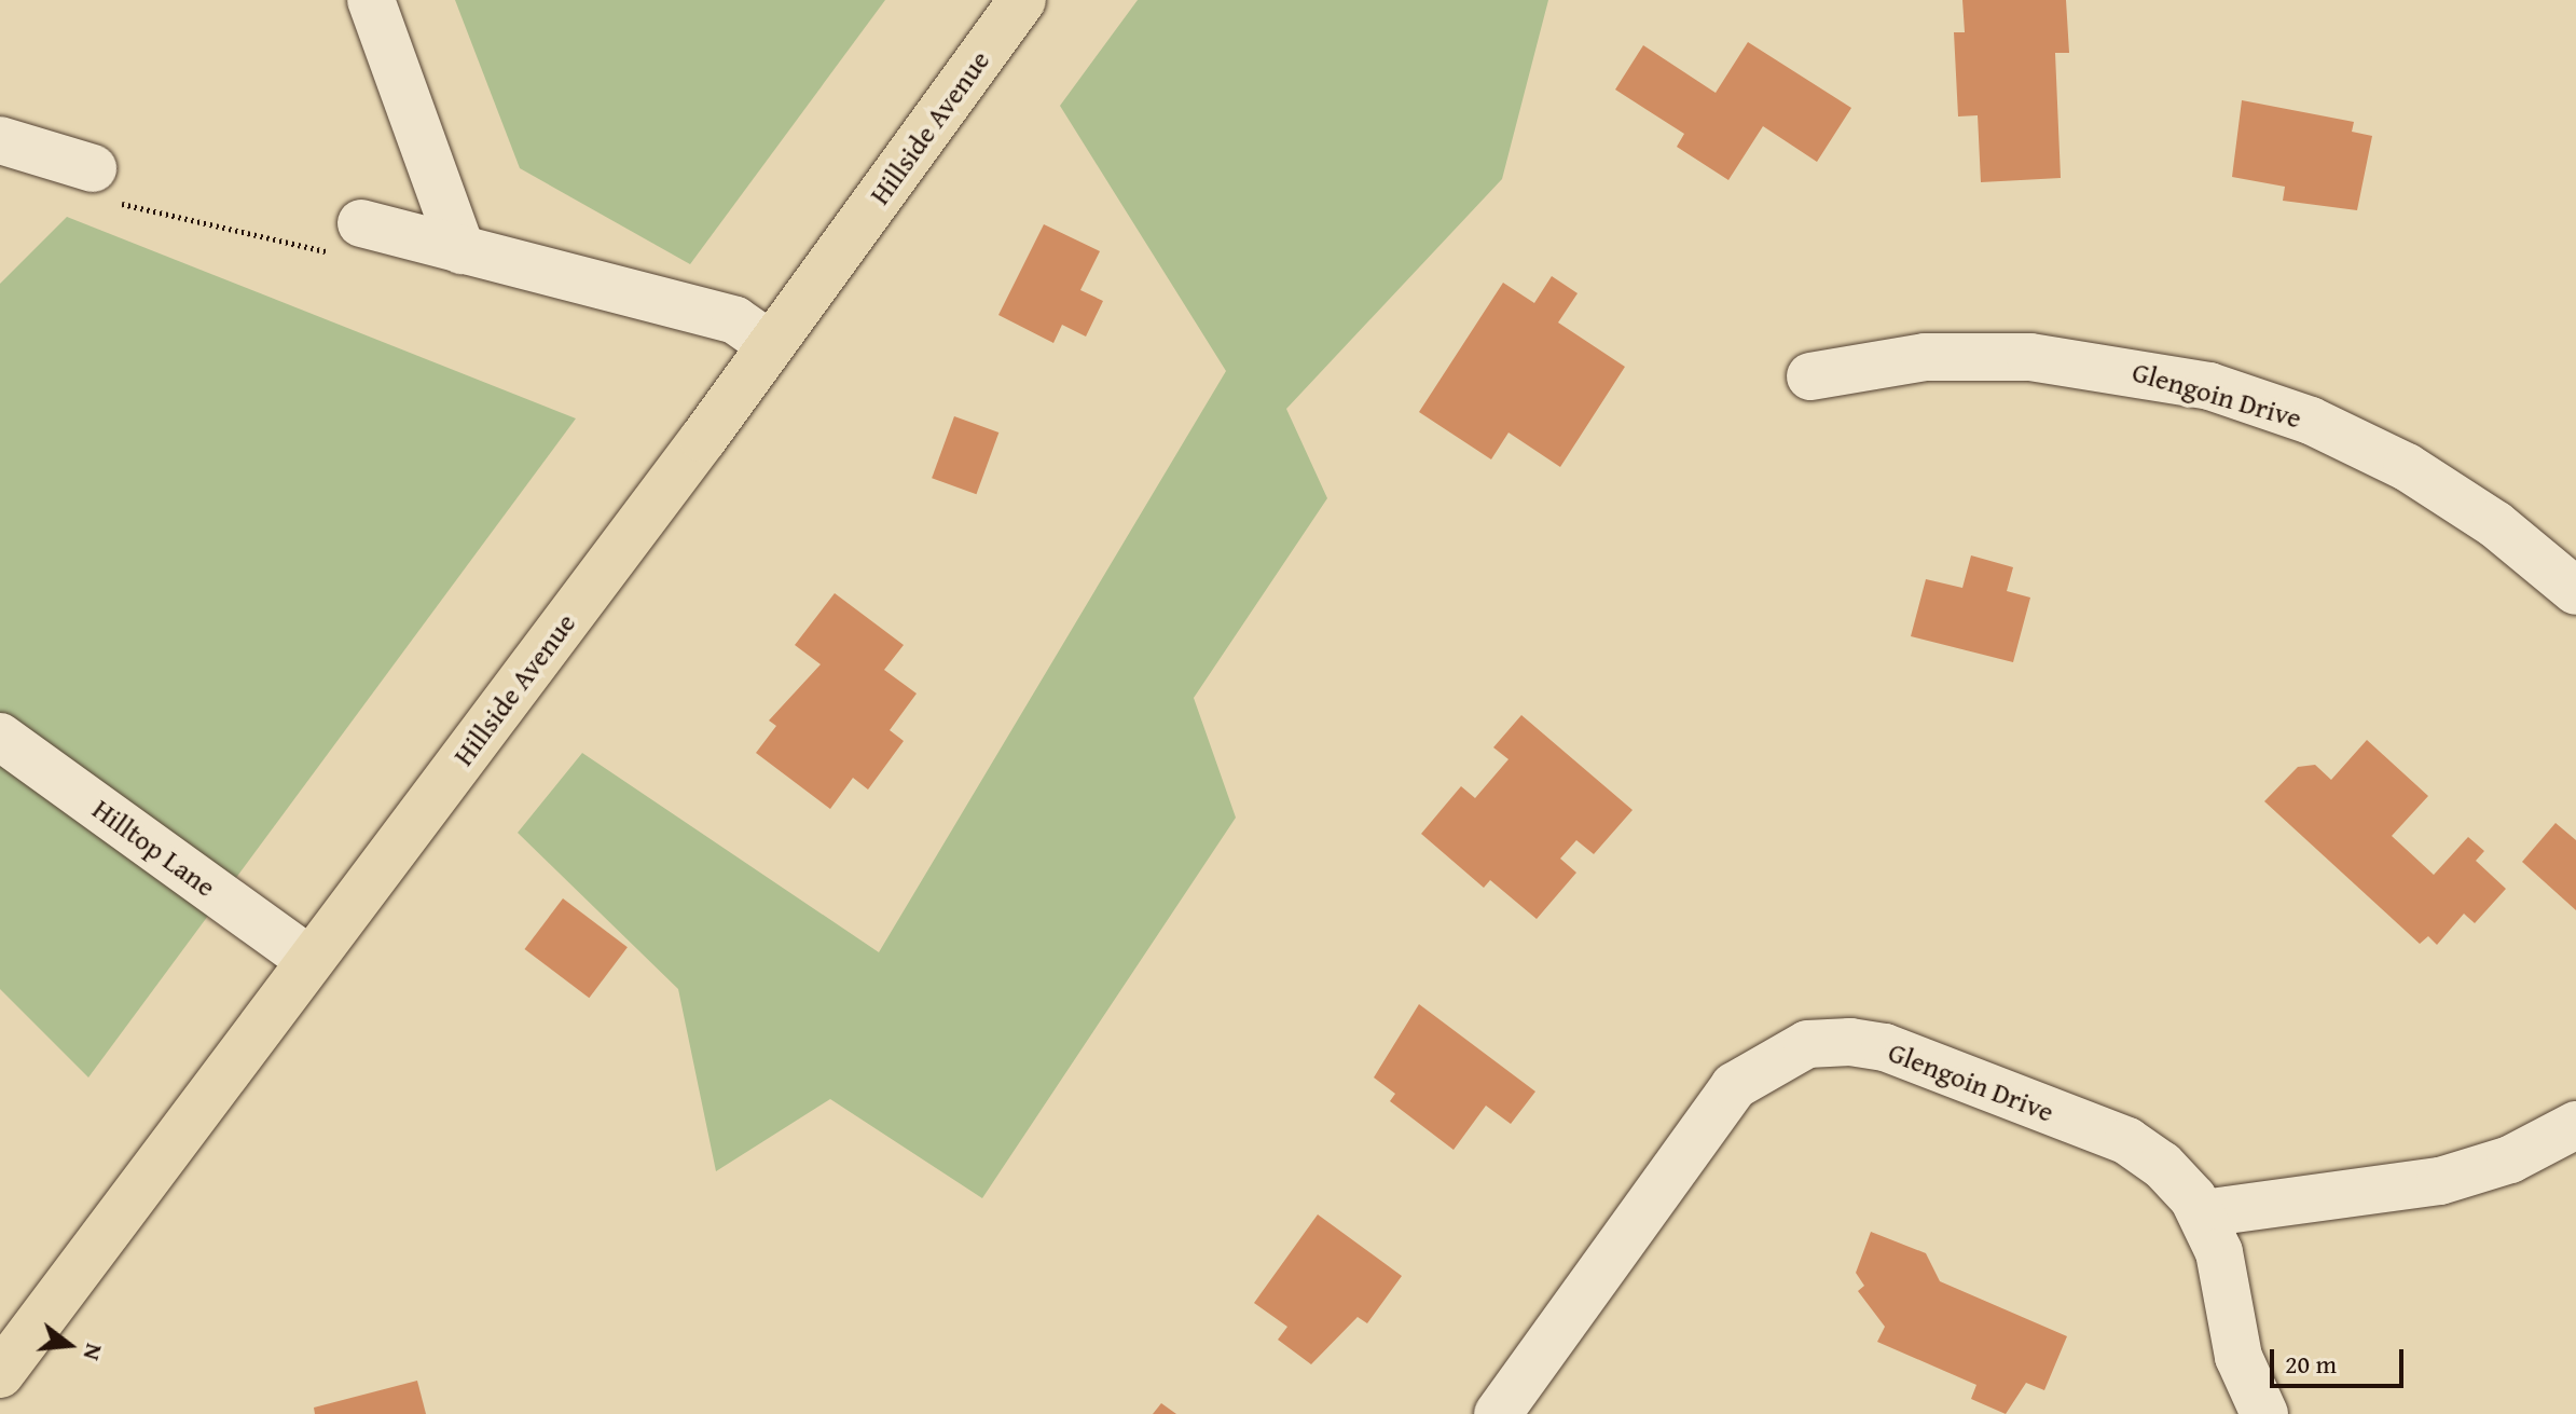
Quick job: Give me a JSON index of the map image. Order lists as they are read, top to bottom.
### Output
{
  "streets": {
    "main road": ["Hillside Avenue"],
    "street": ["Glengoin Drive", "Hilltop Lane"]
  },
  "crossings": [
    ["Hillside Avenue", "Hilltop Lane"]
  ],
  "scale_bar": "20 m",
  "north": "right"
}
